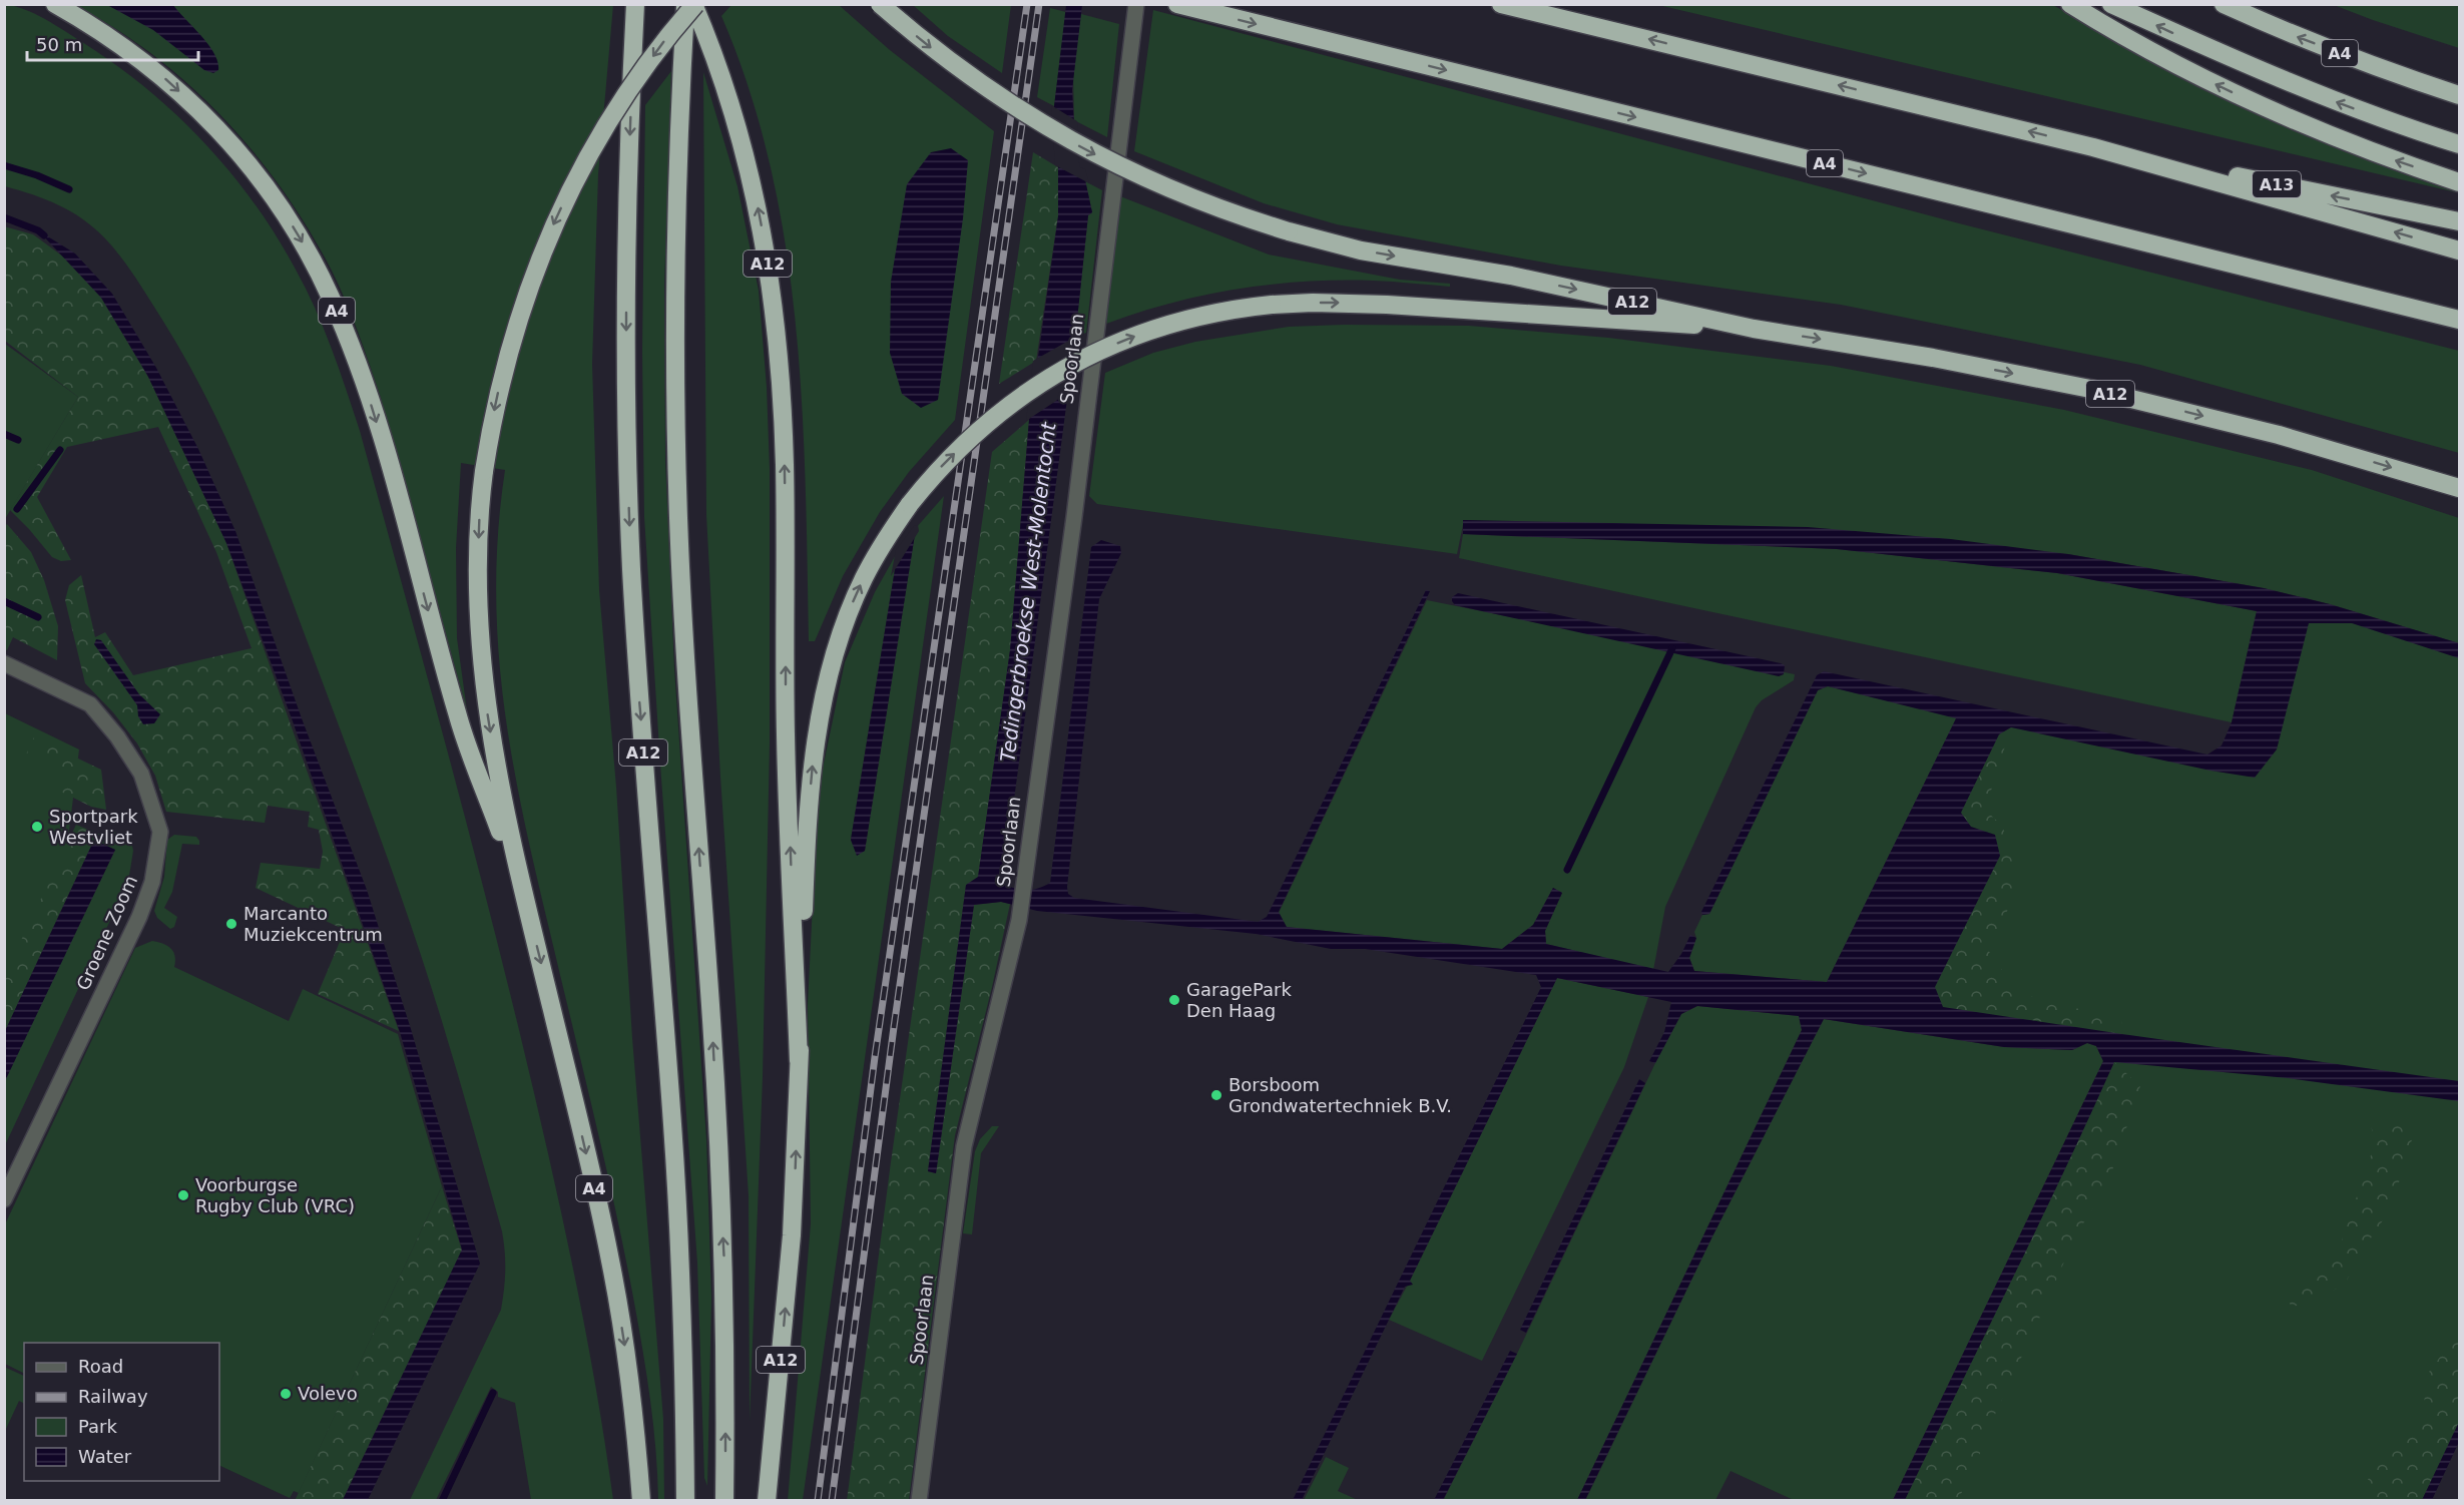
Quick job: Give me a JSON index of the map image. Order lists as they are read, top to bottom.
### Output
{
  "streets": {
    "highway": ["A4", "A13", "A12"],
    "street": ["Spoorlaan", "Groene Zoom"]
  },
  "crossings": [
    ["A4", "A12"]
  ],
  "water": ["Tedingerbroekse West-Molentocht"],
  "places": [
    "Sportpark Westvliet",
    "Marcanto Muziekcentrum",
    "GaragePark Den Haag",
    "Borsboom Grondwatertechniek B.V.",
    "Voorburgse Rugby Club (VRC)",
    "Volevo"
  ],
  "legend": [
    "Road",
    "Railway",
    "Park",
    "Water"
  ],
  "scale_bar": "50 m"
}
